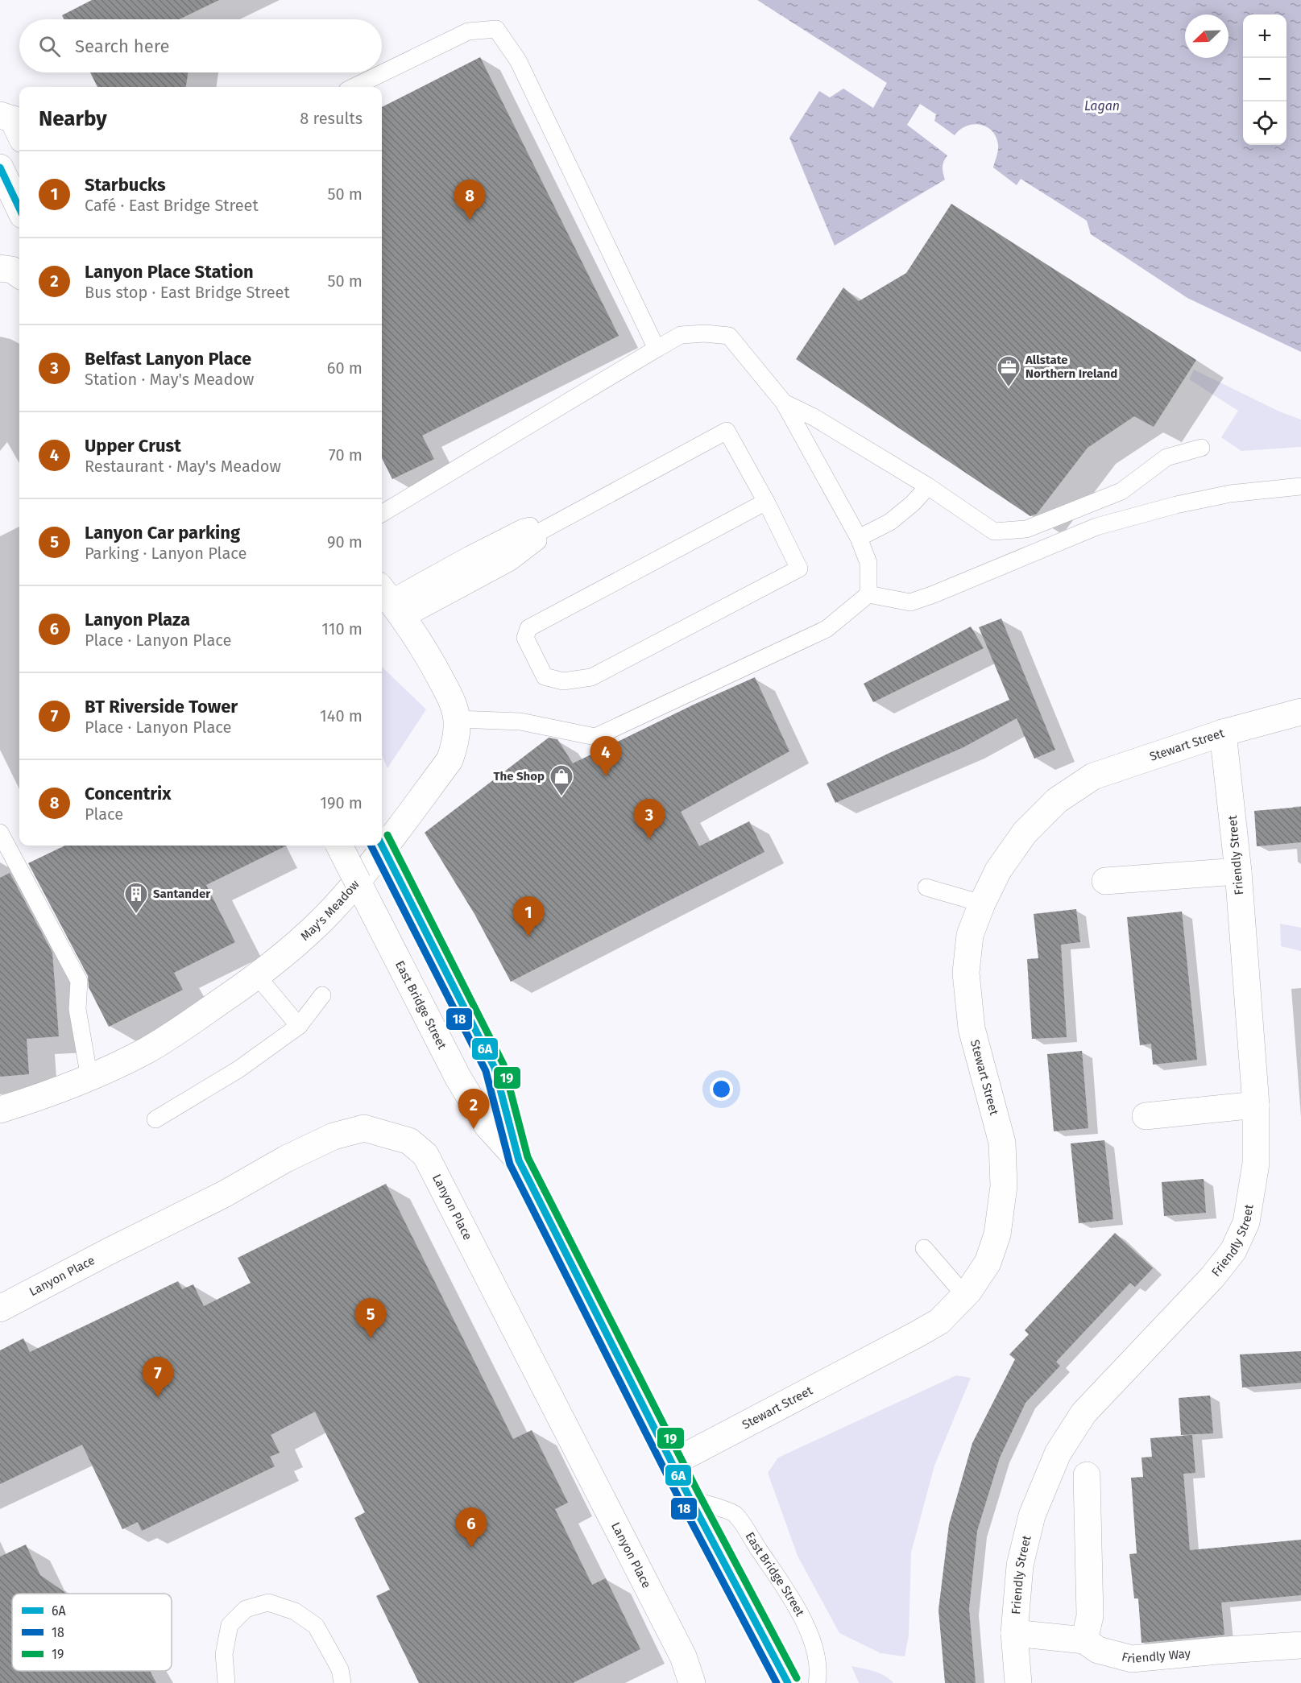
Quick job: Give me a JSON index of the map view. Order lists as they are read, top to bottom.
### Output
{
  "streets": {
    "street": [
      "Stewart Street",
      "Friendly Street",
      "May's Meadow",
      "East Bridge Street",
      "Lanyon Place",
      "Friendly Way"
    ]
  },
  "crossings": [
    ["Stewart Street", "Friendly Street"],
    ["Stewart Street", "East Bridge Street"],
    ["Friendly Street", "Friendly Way"]
  ],
  "water": ["Lagan"],
  "places": {
    "office": ["Allstate Northern Ireland"],
    "shop": ["The Shop"],
    "building": ["Santander"]
  },
  "lines": ["transit line 6A", "transit line 19", "transit line 18"],
  "legend": ["6A", "18", "19"],
  "north": "bottom left",
  "page": {
    "map_buttons": ["+", "−"],
    "search": "Search here",
    "heading": ["Nearby", "8 results"],
    "list": [
      {
        "mark": "1",
        "name": "Starbucks",
        "note": "Café · East Bridge Street",
        "value": "50 m"
      },
      {
        "mark": "2",
        "name": "Lanyon Place Station",
        "note": "Bus stop · East Bridge Street",
        "value": "50 m"
      },
      {
        "mark": "3",
        "name": "Belfast Lanyon Place",
        "note": "Station · May's Meadow",
        "value": "60 m"
      },
      {
        "mark": "4",
        "name": "Upper Crust",
        "note": "Restaurant · May's Meadow",
        "value": "70 m"
      },
      {
        "mark": "5",
        "name": "Lanyon Car parking",
        "note": "Parking · Lanyon Place",
        "value": "90 m"
      },
      {
        "mark": "6",
        "name": "Lanyon Plaza",
        "note": "Place · Lanyon Place",
        "value": "110 m"
      },
      {
        "mark": "7",
        "name": "BT Riverside Tower",
        "note": "Place · Lanyon Place",
        "value": "140 m"
      },
      {
        "mark": "8",
        "name": "Concentrix",
        "note": "Place",
        "value": "190 m"
      }
    ],
    "pins": [
      "8",
      "4",
      "3",
      "1",
      "2",
      "5",
      "7",
      "6"
    ]
  }
}
